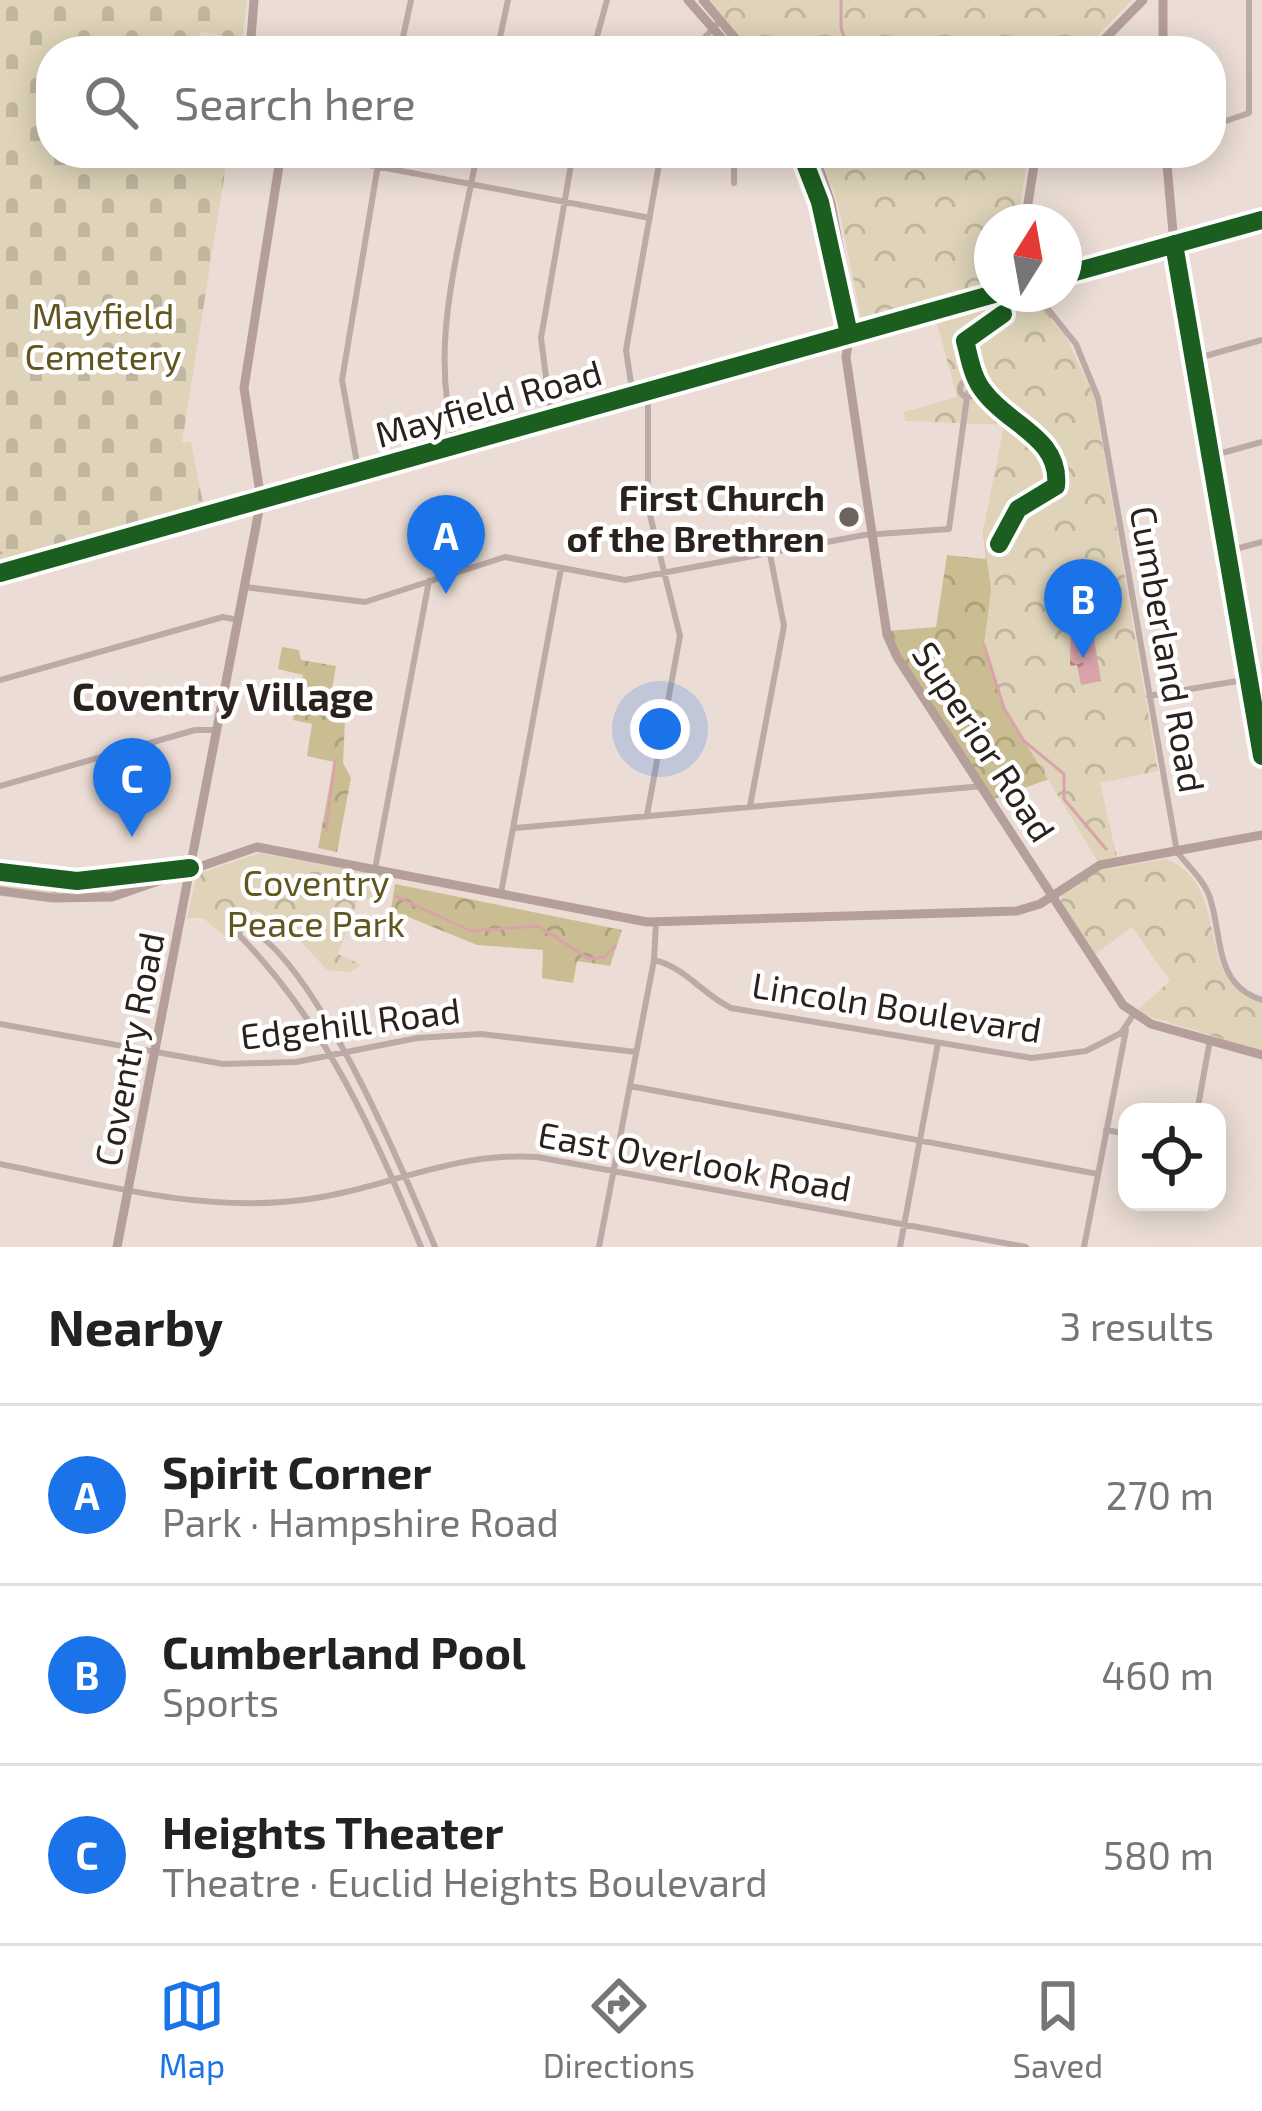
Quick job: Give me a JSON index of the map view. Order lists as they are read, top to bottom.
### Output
{
  "streets": {
    "main road": ["Mayfield Road"],
    "street": [
      "Cumberland Road",
      "Superior Road",
      "Lincoln Boulevard",
      "Edgehill Road",
      "Coventry Road",
      "East Overlook Road"
    ]
  },
  "crossings": [
    ["Mayfield Road", "Superior Road"],
    ["Mayfield Road", "Coventry Road"],
    ["Edgehill Road", "Coventry Road"],
    ["Coventry Road", "East Overlook Road"]
  ],
  "districts": ["Coventry Village"],
  "parks": ["Mayfield Cemetery", "Coventry Peace Park"],
  "places": ["First Church of the Brethren"],
  "north": "top",
  "page": {
    "search": "Search here",
    "pins": ["A", "B", "C"],
    "heading": ["Nearby", "3 results"],
    "list": [
      {
        "mark": "A",
        "name": "Spirit Corner",
        "note": "Park · Hampshire Road",
        "value": "270 m"
      },
      {
        "mark": "B",
        "name": "Cumberland Pool",
        "note": "Sports",
        "value": "460 m"
      },
      {
        "mark": "C",
        "name": "Heights Theater",
        "note": "Theatre · Euclid Heights Boulevard",
        "value": "580 m"
      }
    ],
    "nav": ["Map", "Directions", "Saved"]
  }
}
